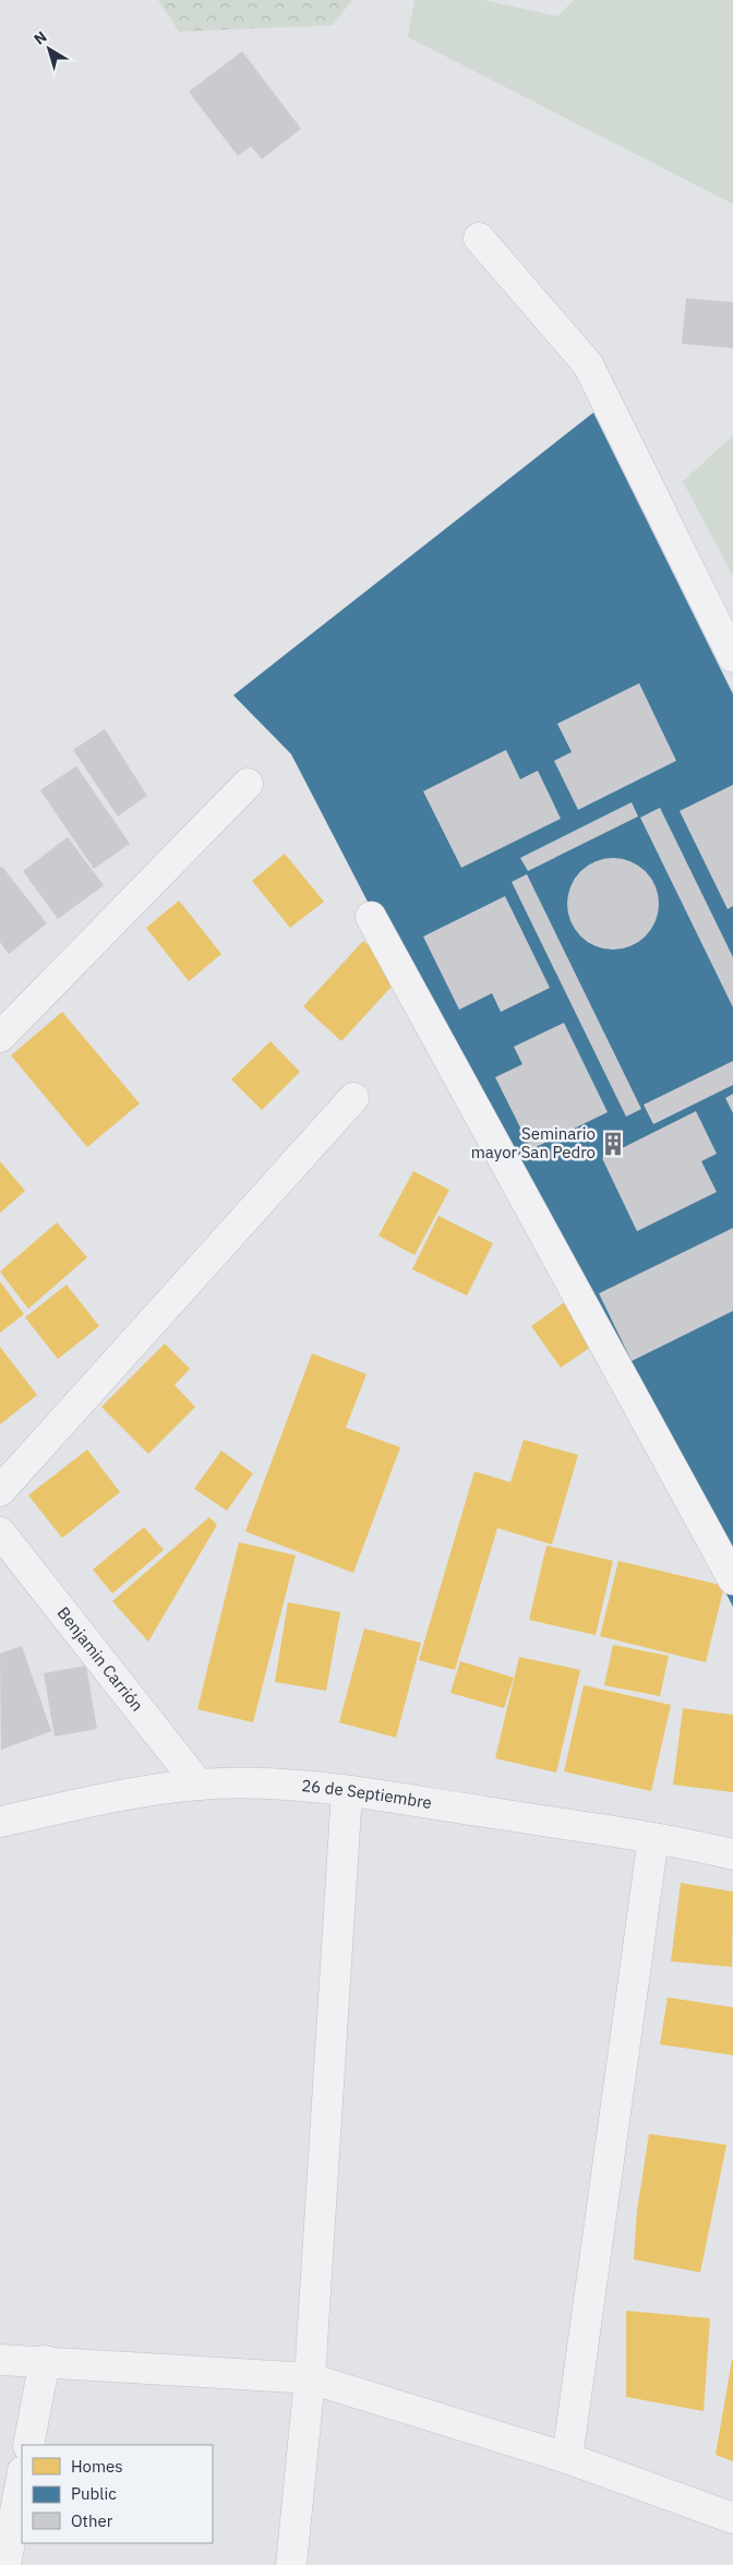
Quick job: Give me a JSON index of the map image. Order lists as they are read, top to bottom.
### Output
{
  "streets": {
    "street": ["Benjamin Carrión", "26 de Septiembre"]
  },
  "crossings": [
    ["Benjamin Carrión", "26 de Septiembre"]
  ],
  "places": {
    "building": ["Seminario mayor San Pedro"]
  },
  "legend": ["Homes", "Public", "Other"],
  "north": "top left"
}
